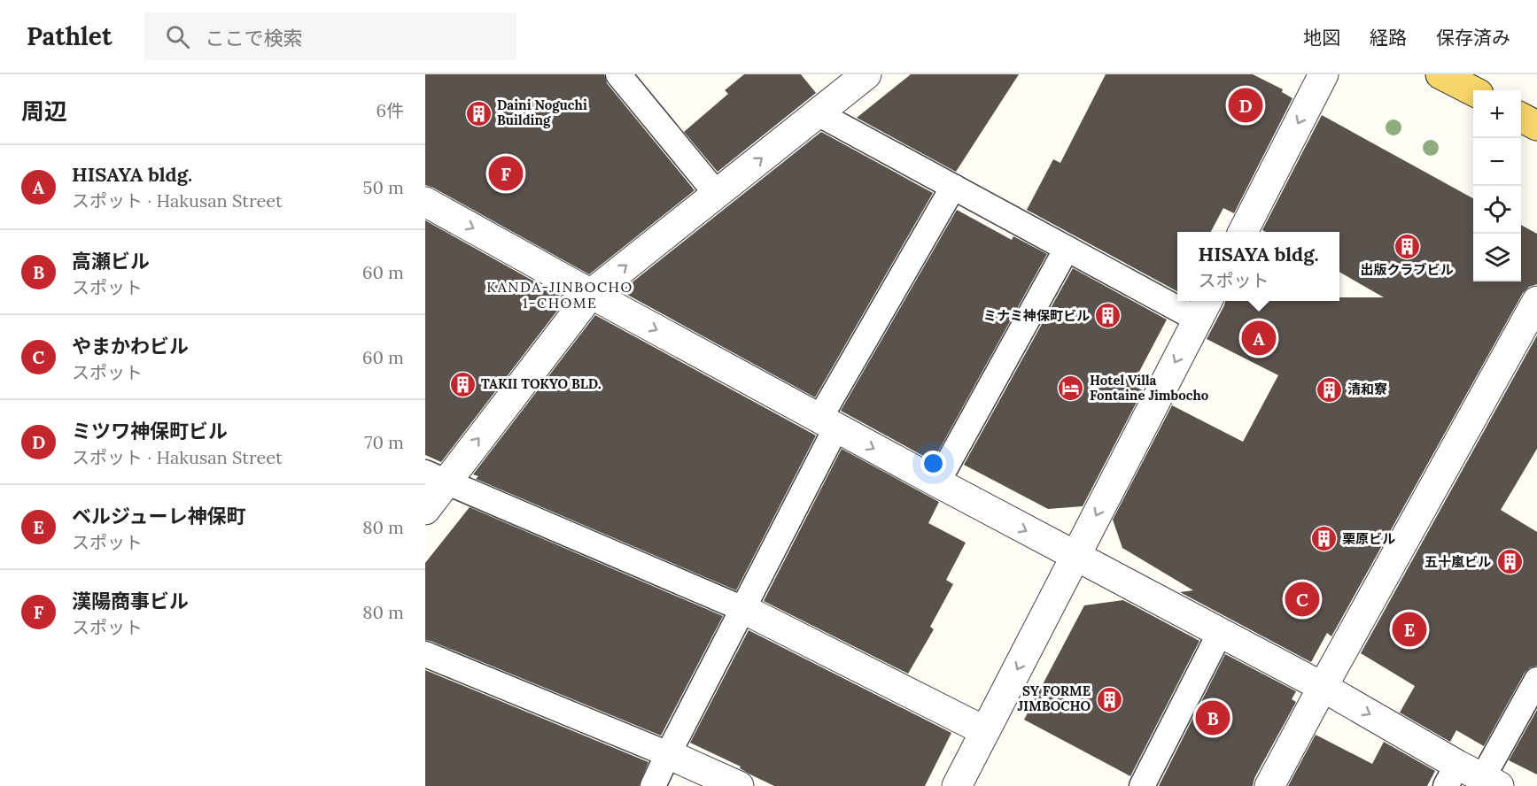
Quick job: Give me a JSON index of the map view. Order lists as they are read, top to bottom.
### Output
{
  "districts": ["KANDA-JINBOCHO 1-CHOME"],
  "places": {
    "building": [
      "Daini Noguchi Building",
      "出版クラブビル",
      "ミナミ神保町ビル",
      "TAKII TOKYO BLD.",
      "清和寮",
      "栗原ビル",
      "五十嵐ビル",
      "SY FORME JIMBOCHO"
    ],
    "hotel": ["Hotel Villa Fontaine Jimbocho"]
  },
  "page": {
    "header": "Pathlet",
    "search": "ここで検索",
    "nav": ["地図", "経路", "保存済み"],
    "heading": ["周辺", "6件"],
    "pins": [
      "D",
      "F",
      "A",
      "C",
      "E",
      "B"
    ],
    "map_buttons": ["+", "−"],
    "list": [
      {
        "mark": "A",
        "name": "HISAYA bldg.",
        "note": "スポット · Hakusan Street",
        "value": "50 m"
      },
      {
        "mark": "B",
        "name": "高瀬ビル",
        "note": "スポット",
        "value": "60 m"
      },
      {
        "mark": "C",
        "name": "やまかわビル",
        "note": "スポット",
        "value": "60 m"
      },
      {
        "mark": "D",
        "name": "ミツワ神保町ビル",
        "note": "スポット · Hakusan Street",
        "value": "70 m"
      },
      {
        "mark": "E",
        "name": "ベルジューレ神保町",
        "note": "スポット",
        "value": "80 m"
      },
      {
        "mark": "F",
        "name": "漢陽商事ビル",
        "note": "スポット",
        "value": "80 m"
      }
    ],
    "popup": ["HISAYA bldg.", "スポット"]
  }
}
